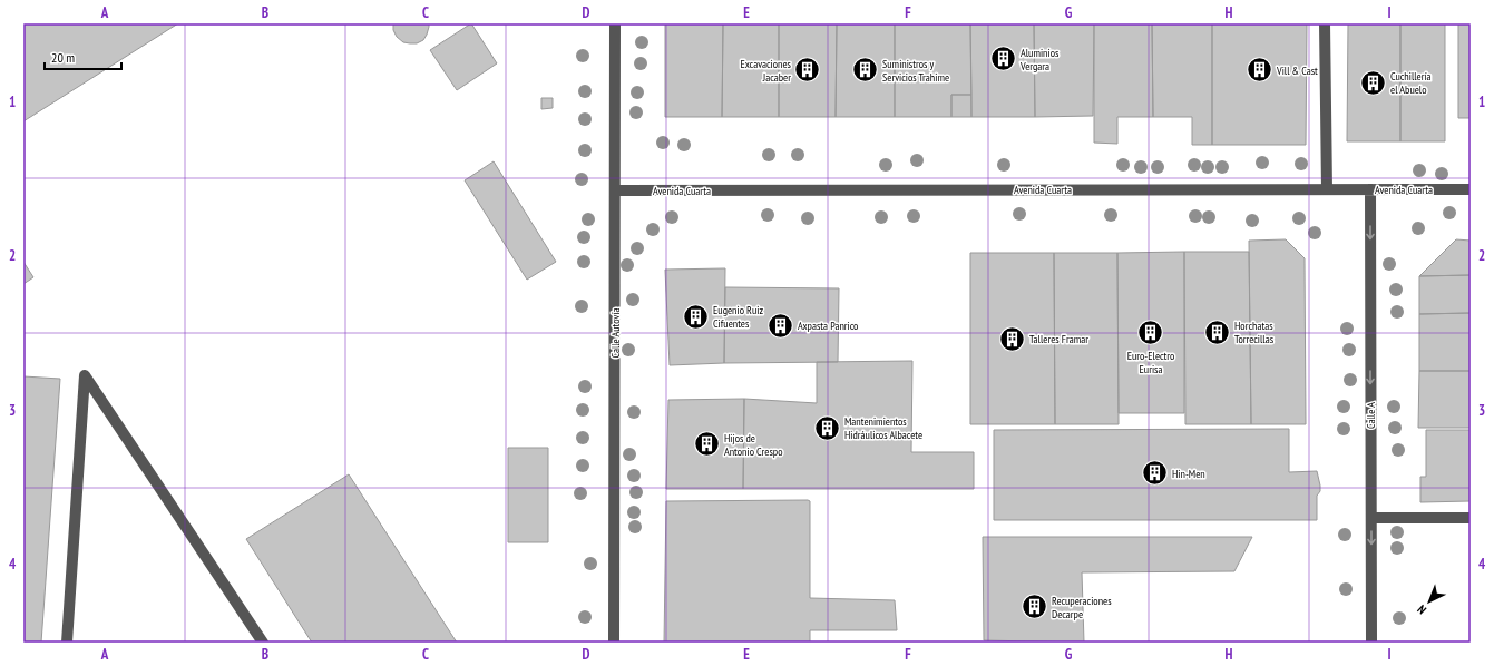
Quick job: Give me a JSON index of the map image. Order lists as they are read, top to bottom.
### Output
{
  "streets": {
    "street": ["Avenida Cuarta", "Calle Autovía", "Calle A"]
  },
  "crossings": [
    ["Avenida Cuarta", "Calle Autovía"],
    ["Avenida Cuarta", "Calle A"]
  ],
  "one_way": ["Calle A"],
  "places": {
    "building": [
      "Aluminios Vergara",
      "Excavaciones Jacaber",
      "Suministros y Servicios Trahime",
      "Vill & Cast",
      "Cuchillería el Abuelo",
      "Eugenio Ruiz Cifuentes",
      "Axpasta Panrico",
      "Horchatas Torrecillas",
      "Euro-Electro Eurisa",
      "Talleres Framar",
      "Mantenimientos Hidráulicos Albacete",
      "Hijos de Antonio Crespo",
      "Hin-Men",
      "Recuperaciones Decarpe"
    ]
  },
  "scale_bar": "20 m",
  "north": "bottom left",
  "grid": {
    "columns": [
      "A",
      "B",
      "C",
      "D",
      "E",
      "F",
      "G",
      "H",
      "I"
    ],
    "rows": [
      "1",
      "2",
      "3",
      "4"
    ]
  }
}
